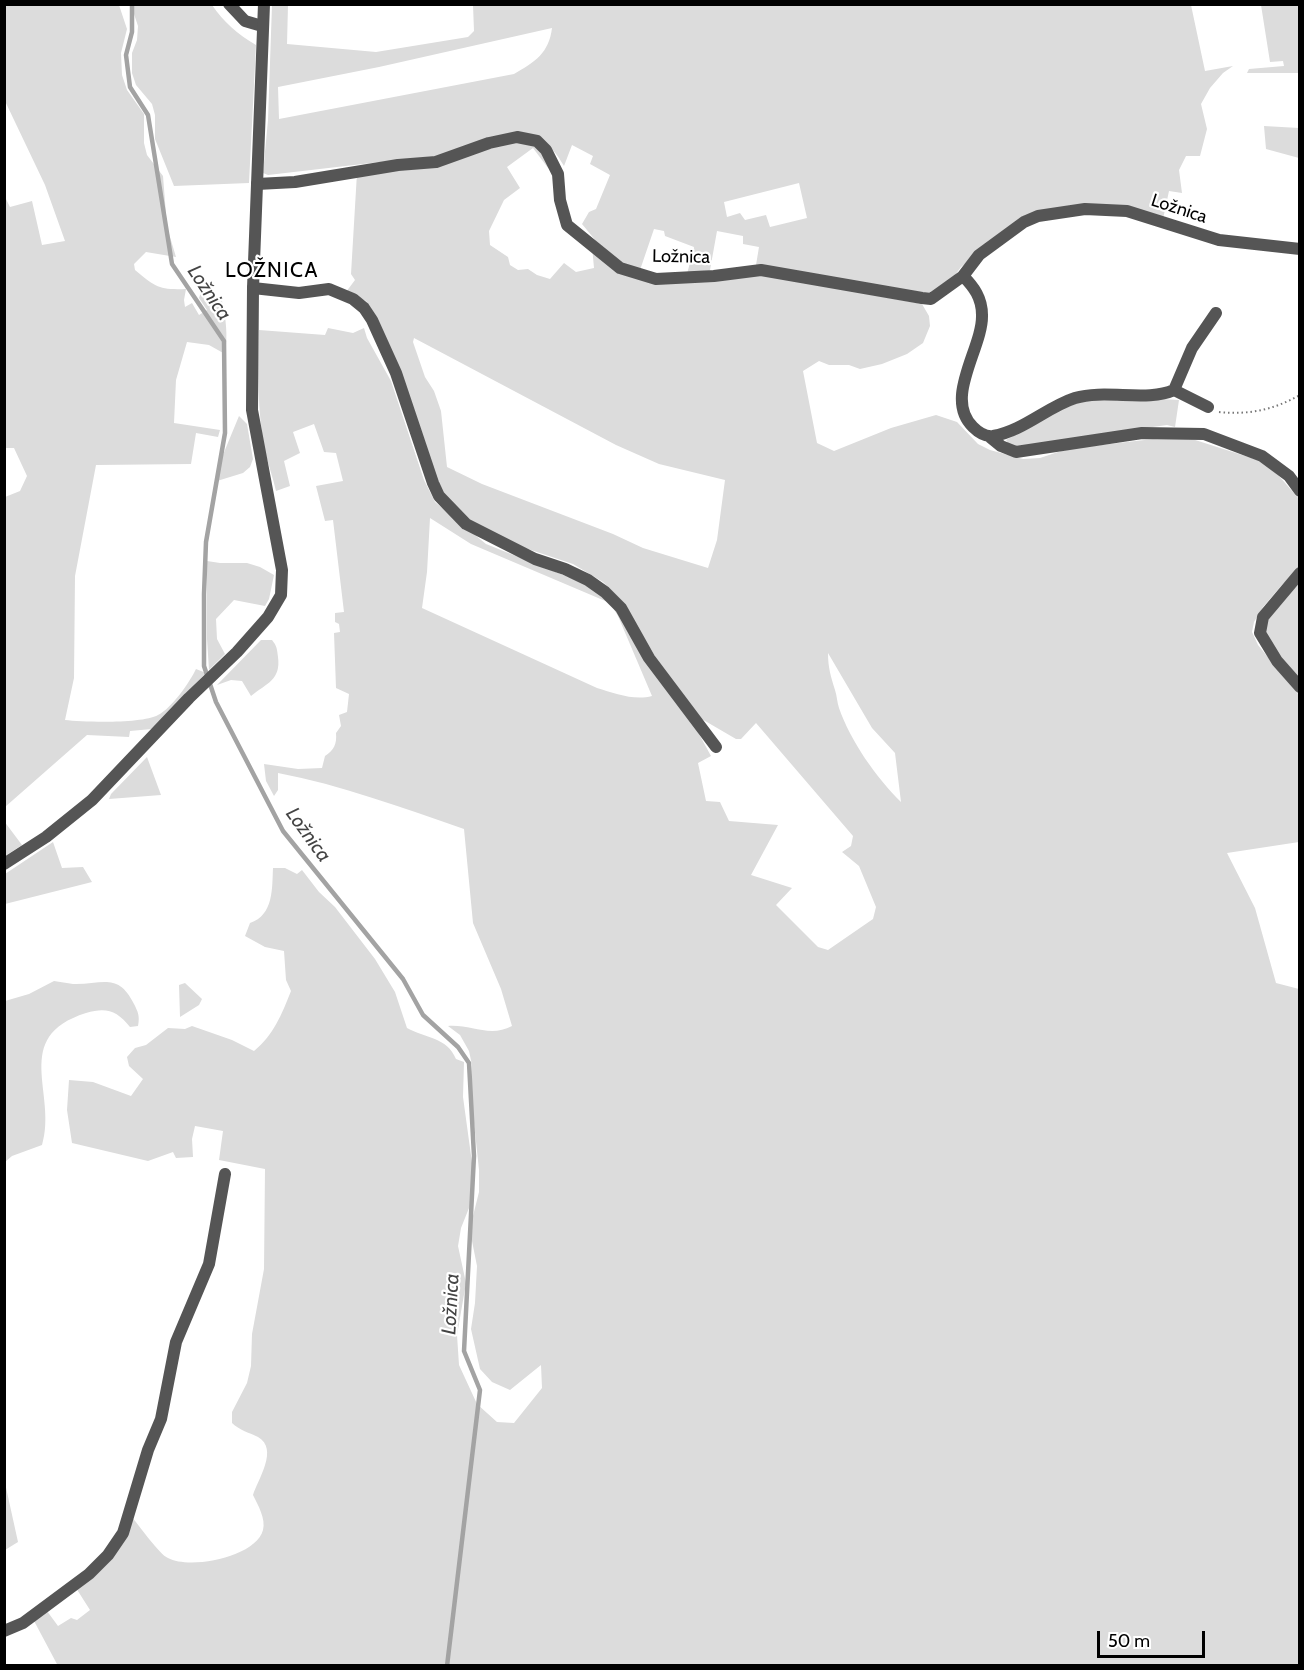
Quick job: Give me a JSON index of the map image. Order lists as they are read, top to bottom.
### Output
{
  "streets": {
    "street": ["Ložnica"]
  },
  "districts": ["LOŽNICA"],
  "water": ["Ložnica"],
  "scale_bar": "50 m"
}
